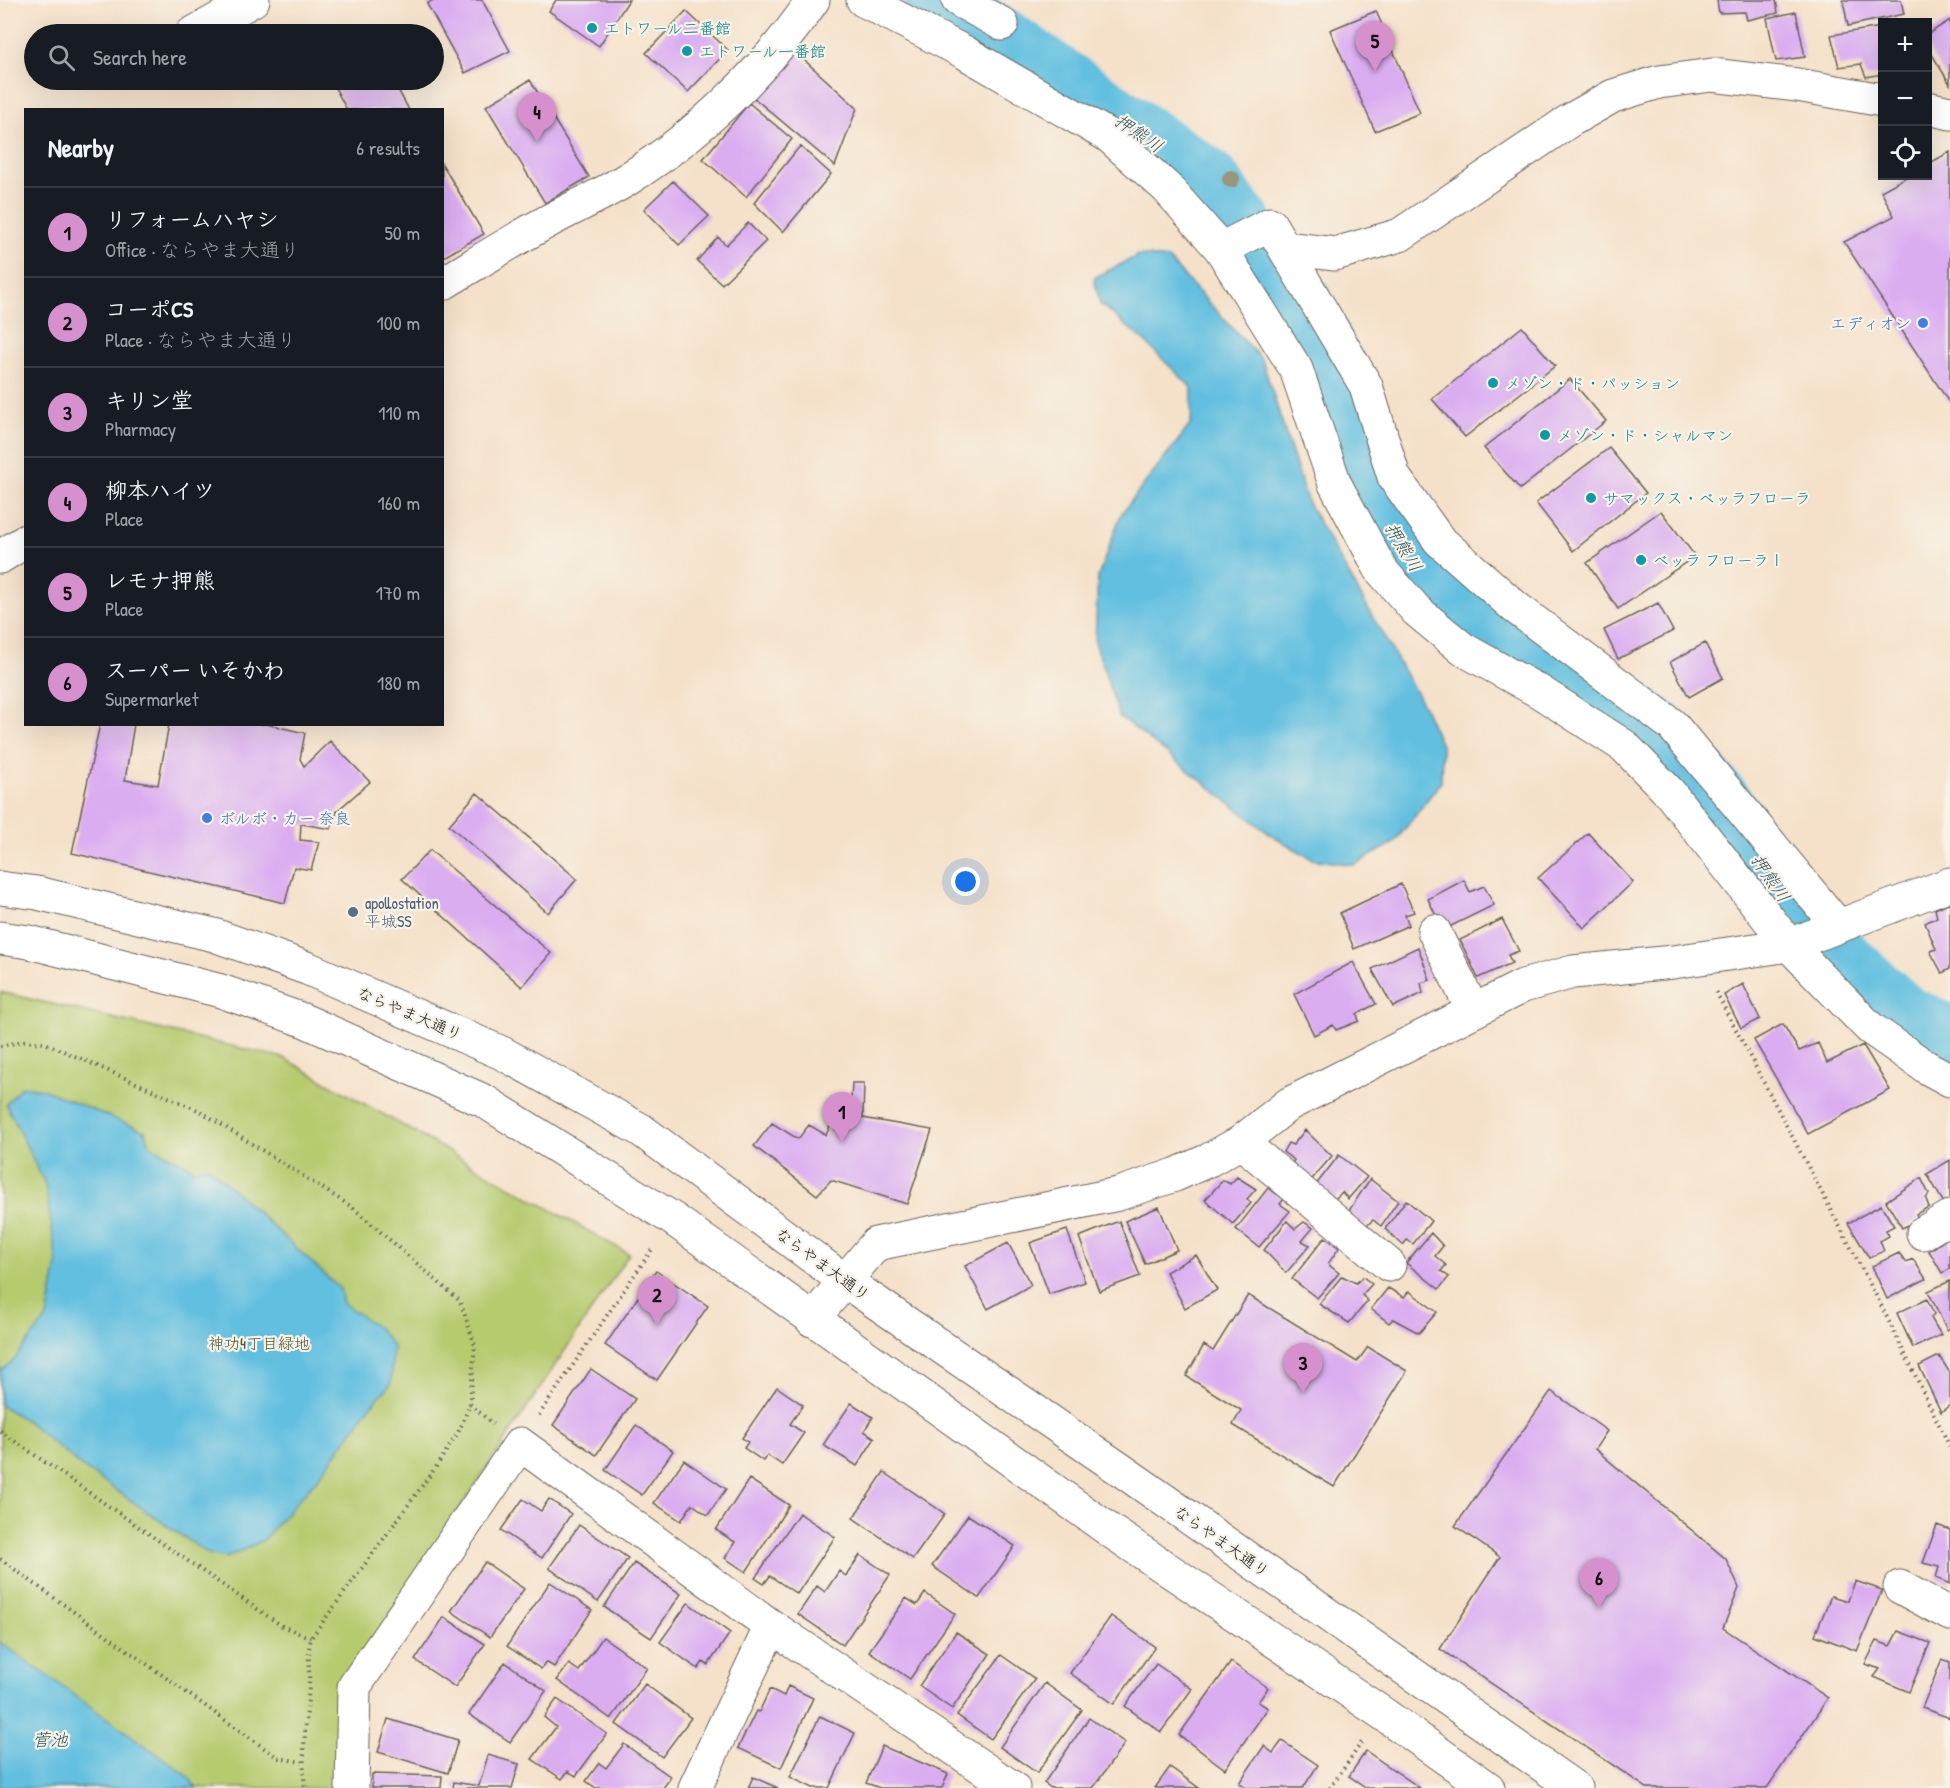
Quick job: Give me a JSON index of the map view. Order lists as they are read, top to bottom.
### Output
{
  "streets": {
    "street": ["ならやま大通り"]
  },
  "water": ["押熊川", "菅池"],
  "parks": ["神功4丁目緑地"],
  "places": [
    "エトワール二番館",
    "エトワール一番館",
    "エディオン",
    "メゾン・ド・パッション",
    "メゾン・ド・シャルマン",
    "サマックス・ベッラフローラ",
    "ベッラ フローラⅠ",
    "ボルボ・カー 奈良",
    "apollostation 平城SS"
  ],
  "page": {
    "map_buttons": ["+", "−"],
    "pins": [
      "5",
      "4",
      "1",
      "2",
      "3",
      "6"
    ],
    "search": "Search here",
    "heading": ["Nearby", "6 results"],
    "list": [
      {
        "mark": "1",
        "name": "リフォームハヤシ",
        "note": "Office · ならやま大通り",
        "value": "50 m"
      },
      {
        "mark": "2",
        "name": "コーポCS",
        "note": "Place · ならやま大通り",
        "value": "100 m"
      },
      {
        "mark": "3",
        "name": "キリン堂",
        "note": "Pharmacy",
        "value": "110 m"
      },
      {
        "mark": "4",
        "name": "柳本ハイツ",
        "note": "Place",
        "value": "160 m"
      },
      {
        "mark": "5",
        "name": "レモナ押熊",
        "note": "Place",
        "value": "170 m"
      },
      {
        "mark": "6",
        "name": "スーパー いそかわ",
        "note": "Supermarket",
        "value": "180 m"
      }
    ]
  }
}
